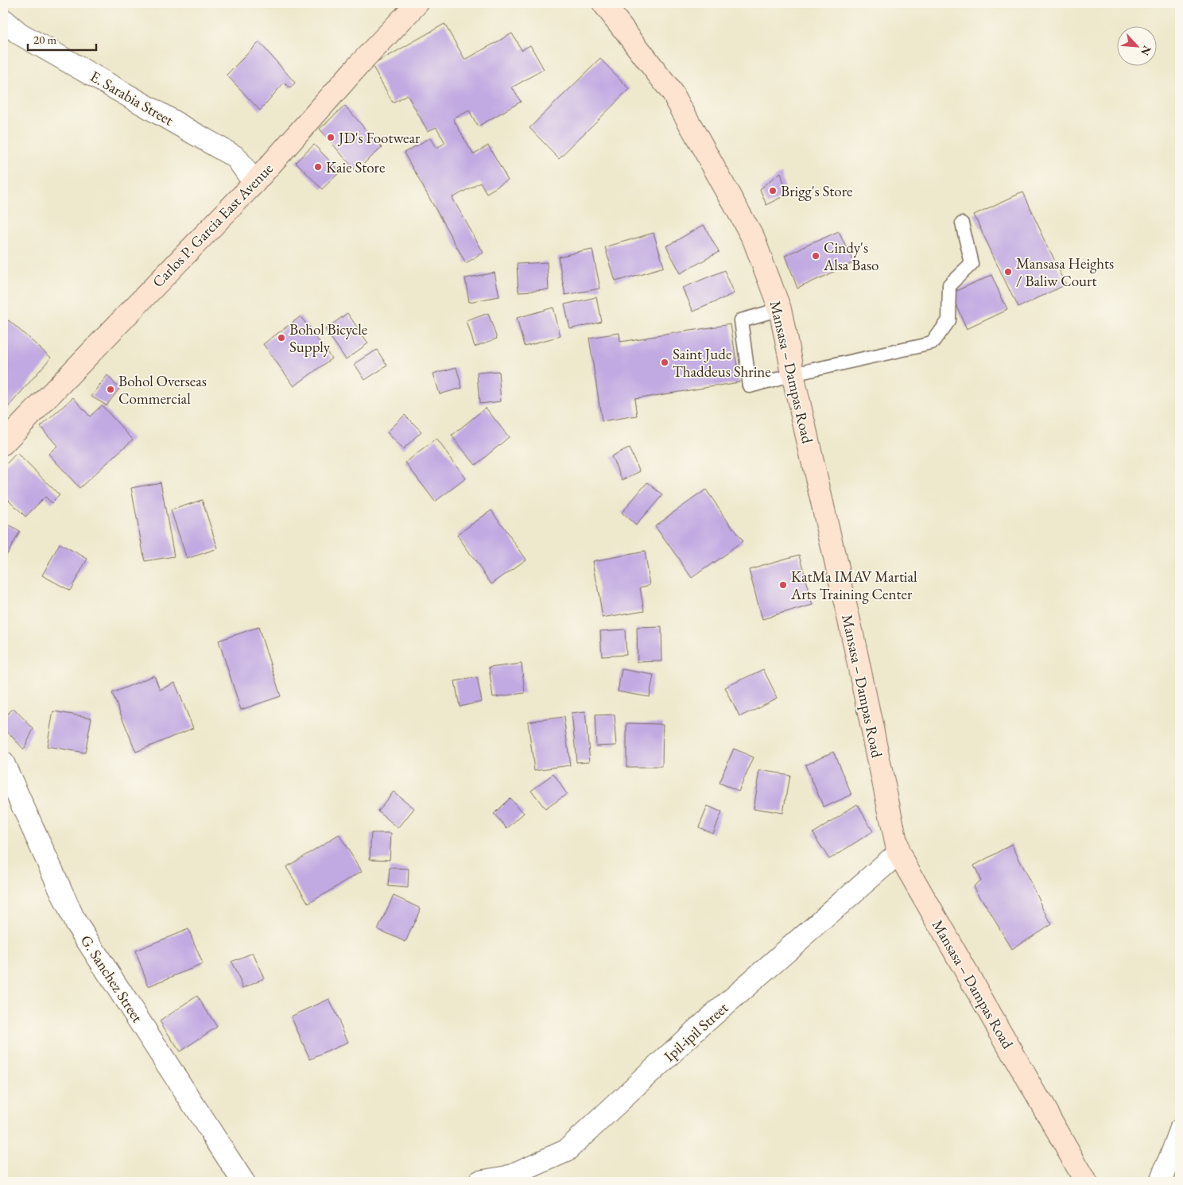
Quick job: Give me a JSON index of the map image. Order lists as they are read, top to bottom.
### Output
{
  "streets": {
    "main road": ["Carlos P. Garcia East Avenue", "Mansasa – Dampas Road"],
    "street": ["E. Sarabia Street", "G. Sanchez Street", "Ipil-ipil Street"]
  },
  "crossings": [
    ["E. Sarabia Street", "Carlos P. Garcia East Avenue"],
    ["Mansasa – Dampas Road", "Ipil-ipil Street"]
  ],
  "places": [
    "JD's Footwear",
    "Kaie Store",
    "Brigg's Store",
    "Cindy's Alsa Baso",
    "Mansasa Heights / Baliw Court",
    "Bohol Bicycle Supply",
    "Saint Jude Thaddeus Shrine",
    "Bohol Overseas Commercial",
    "KatMa IMAV Martial Arts Training Center"
  ],
  "scale_bar": "20 m",
  "north": "bottom right"
}
